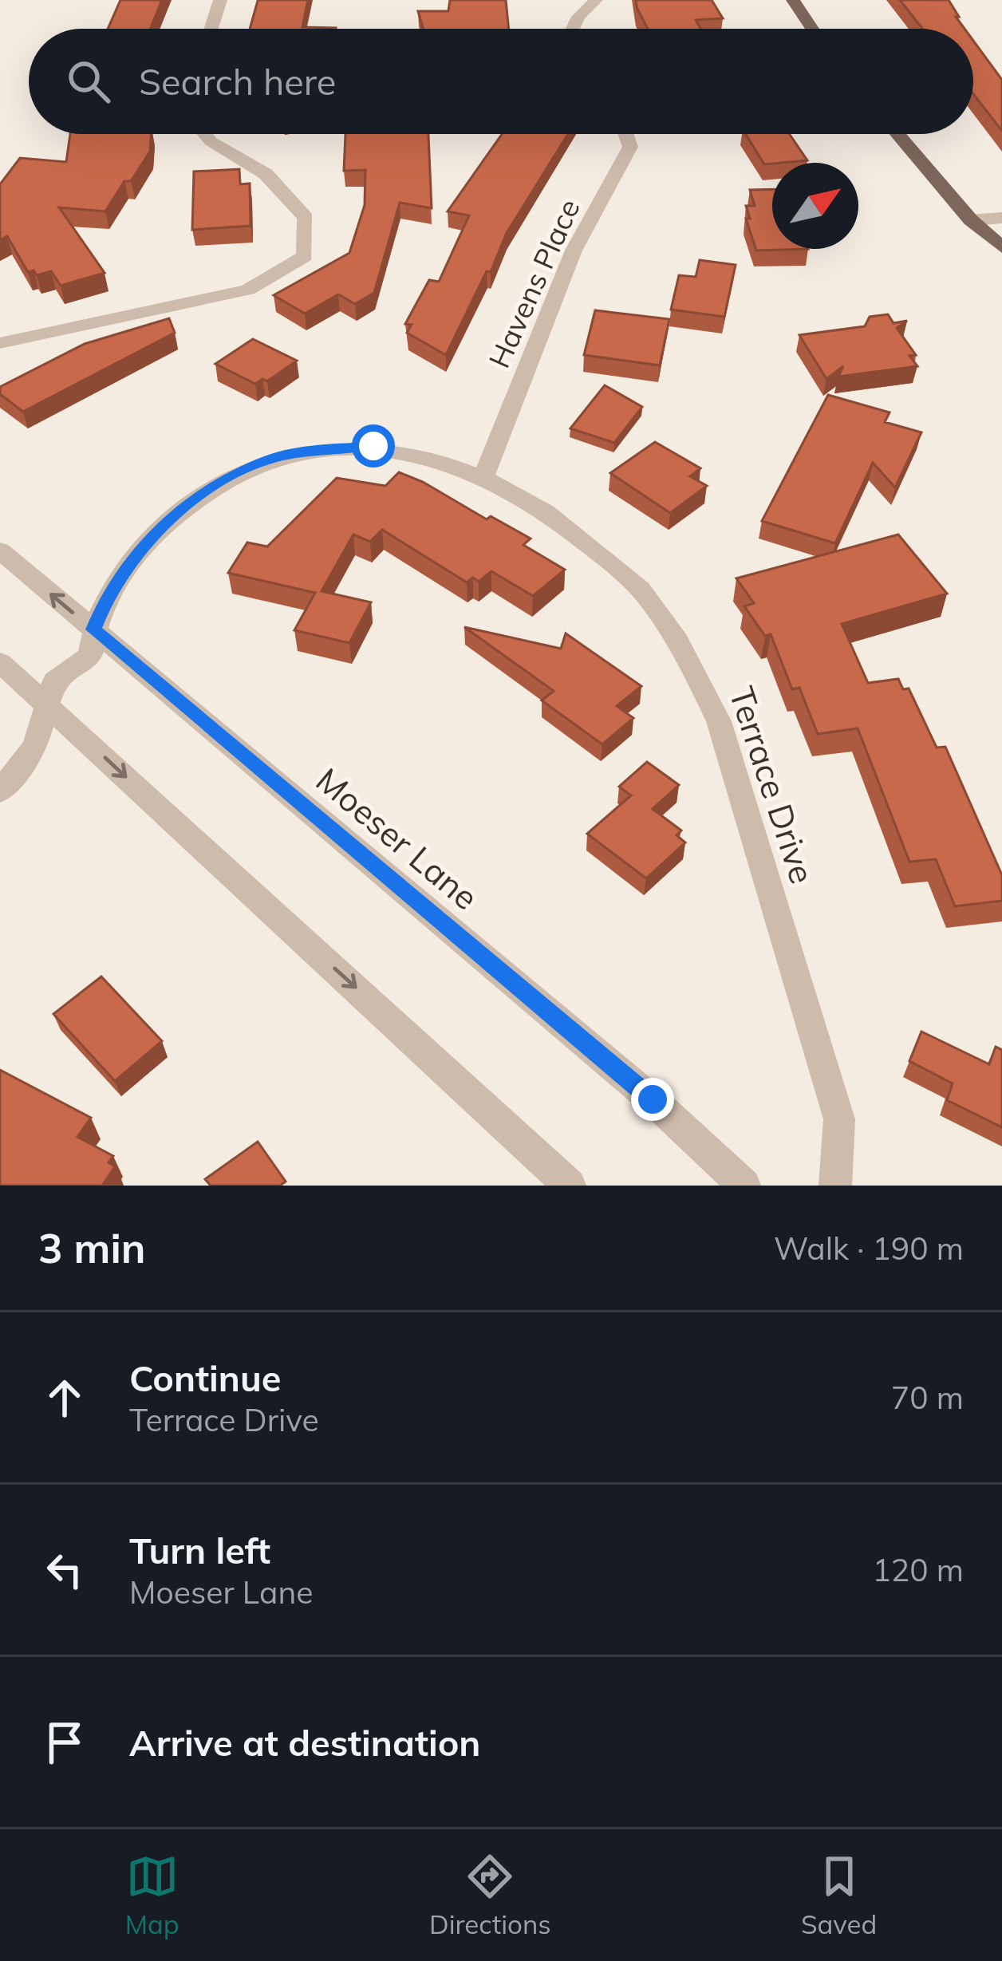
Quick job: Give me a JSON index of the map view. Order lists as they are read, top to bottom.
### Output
{
  "streets": {
    "street": ["Havens Place", "Terrace Drive", "Moeser Lane"]
  },
  "crossings": [
    ["Havens Place", "Terrace Drive"],
    ["Terrace Drive", "Moeser Lane"]
  ],
  "north": "top right",
  "page": {
    "search": "Search here",
    "heading": ["3 min", "Walk · 190 m"],
    "list": [
      ["Continue", "Terrace Drive", "70 m"],
      ["Turn left", "Moeser Lane", "120 m"],
      "Arrive at destination"
    ],
    "nav": ["Map", "Directions", "Saved"]
  }
}
